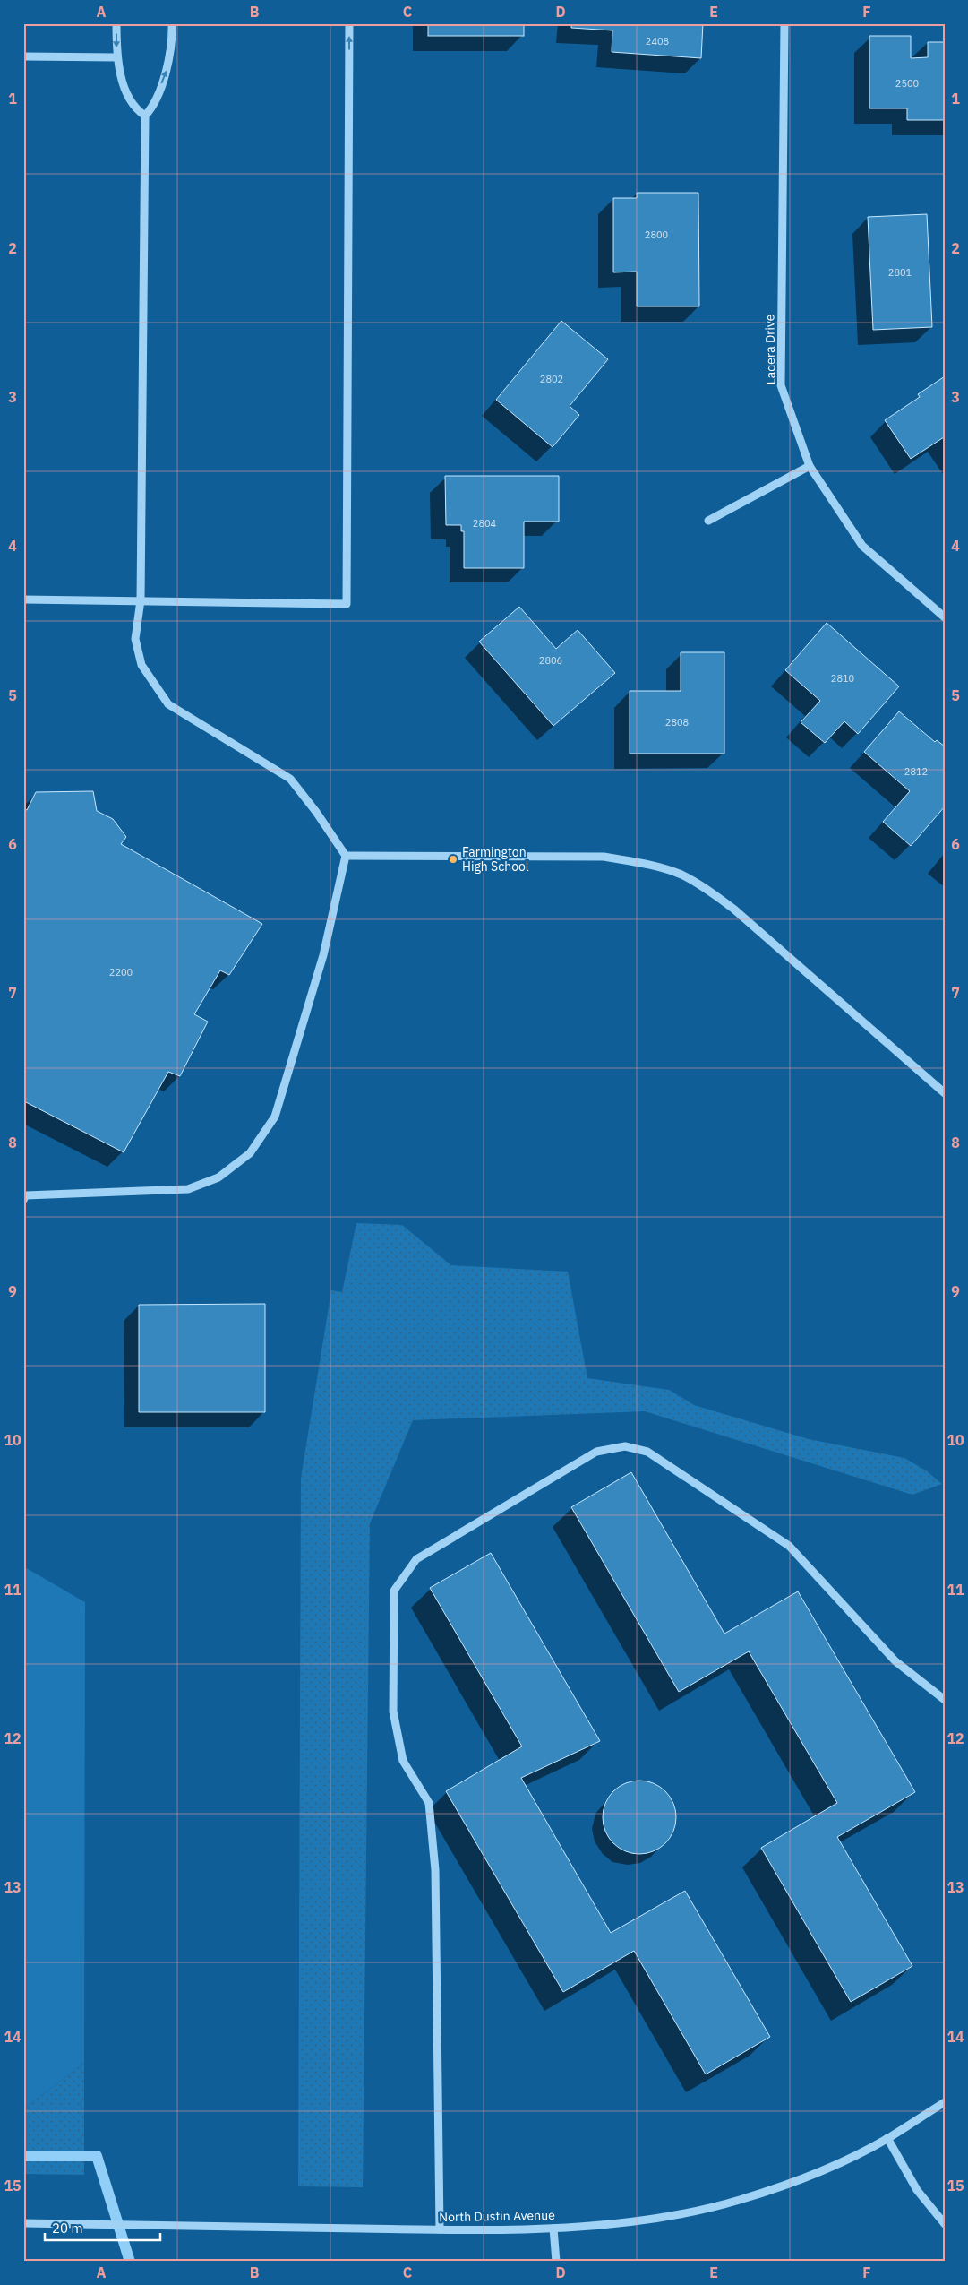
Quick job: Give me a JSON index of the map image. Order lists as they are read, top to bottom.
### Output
{
  "streets": {
    "street": ["Ladera Drive", "North Dustin Avenue"]
  },
  "places": ["Farmington High School"],
  "house_numbers": [
    "2408",
    "2500",
    "2800",
    "2801",
    "2802",
    "2804",
    "2806",
    "2810",
    "2808",
    "2812",
    "2200"
  ],
  "scale_bar": "20 m",
  "grid": {
    "columns": [
      "A",
      "B",
      "C",
      "D",
      "E",
      "F"
    ],
    "rows": [
      "1",
      "2",
      "3",
      "4",
      "5",
      "6",
      "7",
      "8",
      "9",
      "10",
      "11",
      "12",
      "13",
      "14",
      "15"
    ]
  }
}
